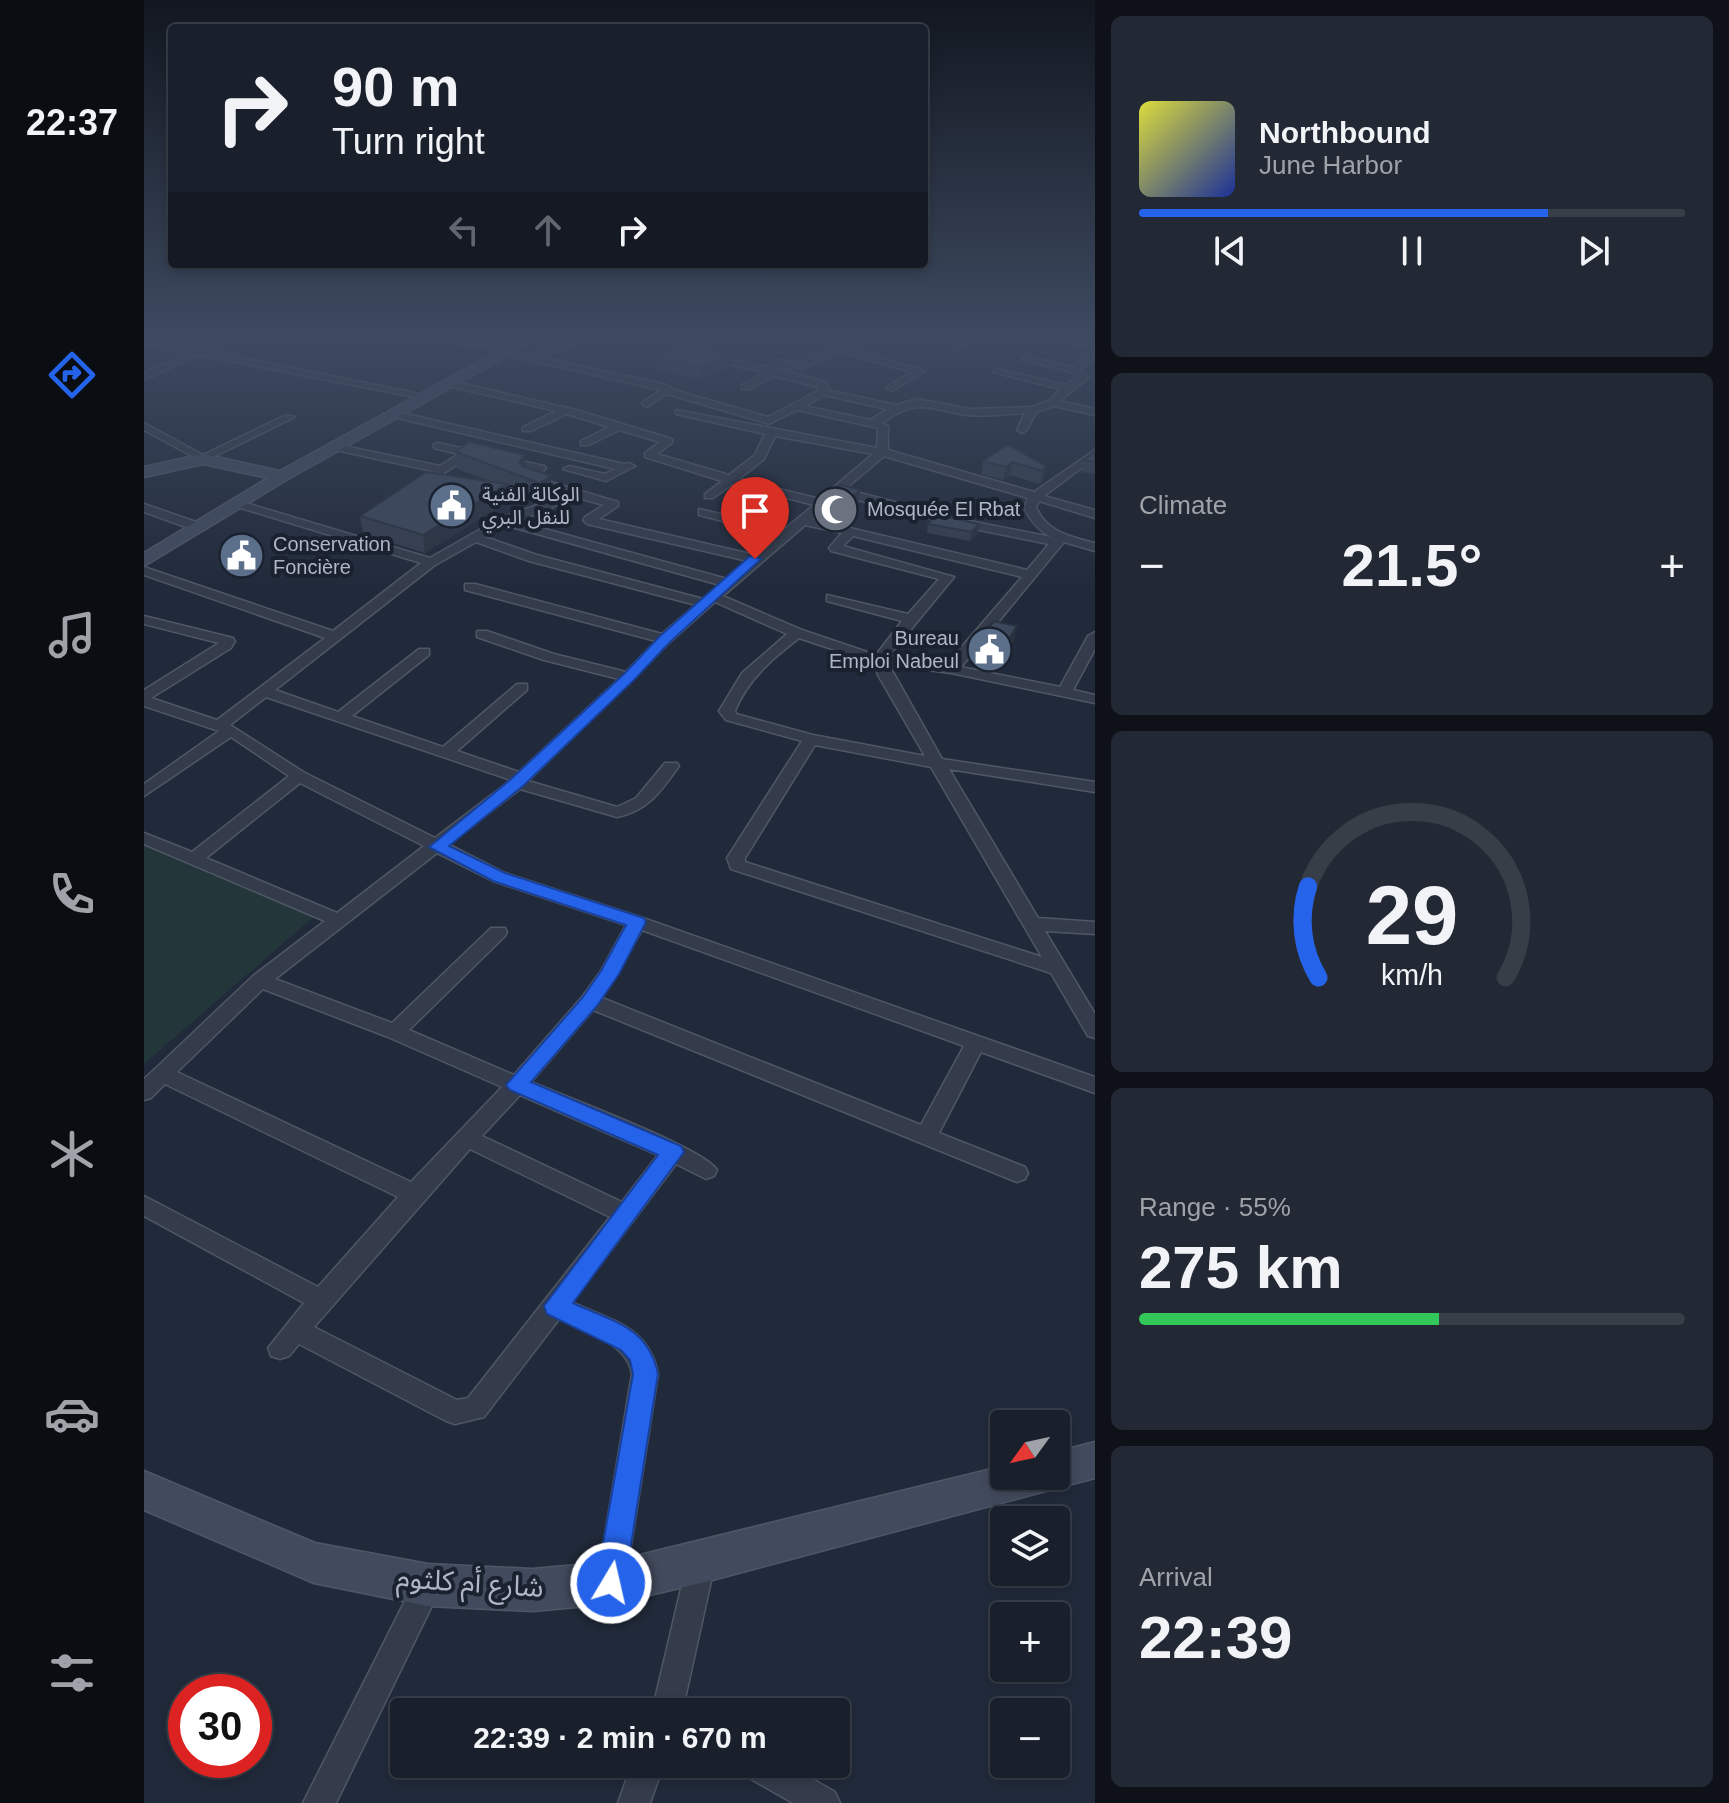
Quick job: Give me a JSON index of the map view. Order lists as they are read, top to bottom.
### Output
{
  "streets": {
    "street": ["شارع أم كلثوم"]
  },
  "places": {
    "public building": ["الوكالة الفنية للنقل البري", "Conservation Foncière", "Bureau Emploi Nabeul"],
    "mosque": ["Mosquée El Rbat"]
  },
  "north": "bottom left",
  "page": {
    "tabs": "22:37",
    "turn": ["90 m", "Turn right"],
    "song": ["Northbound", "June Harbor"],
    "tile": [
      "Climate",
      ["Range · 55%", "275 km"],
      ["Arrival", "22:39"]
    ],
    "heat": ["−", "21.5°", "+"],
    "map_buttons": ["+", "−"],
    "limit": "30",
    "trip": "22:39 · 2 min · 670 m",
    "gauge": ["29", "km/h"]
  }
}
